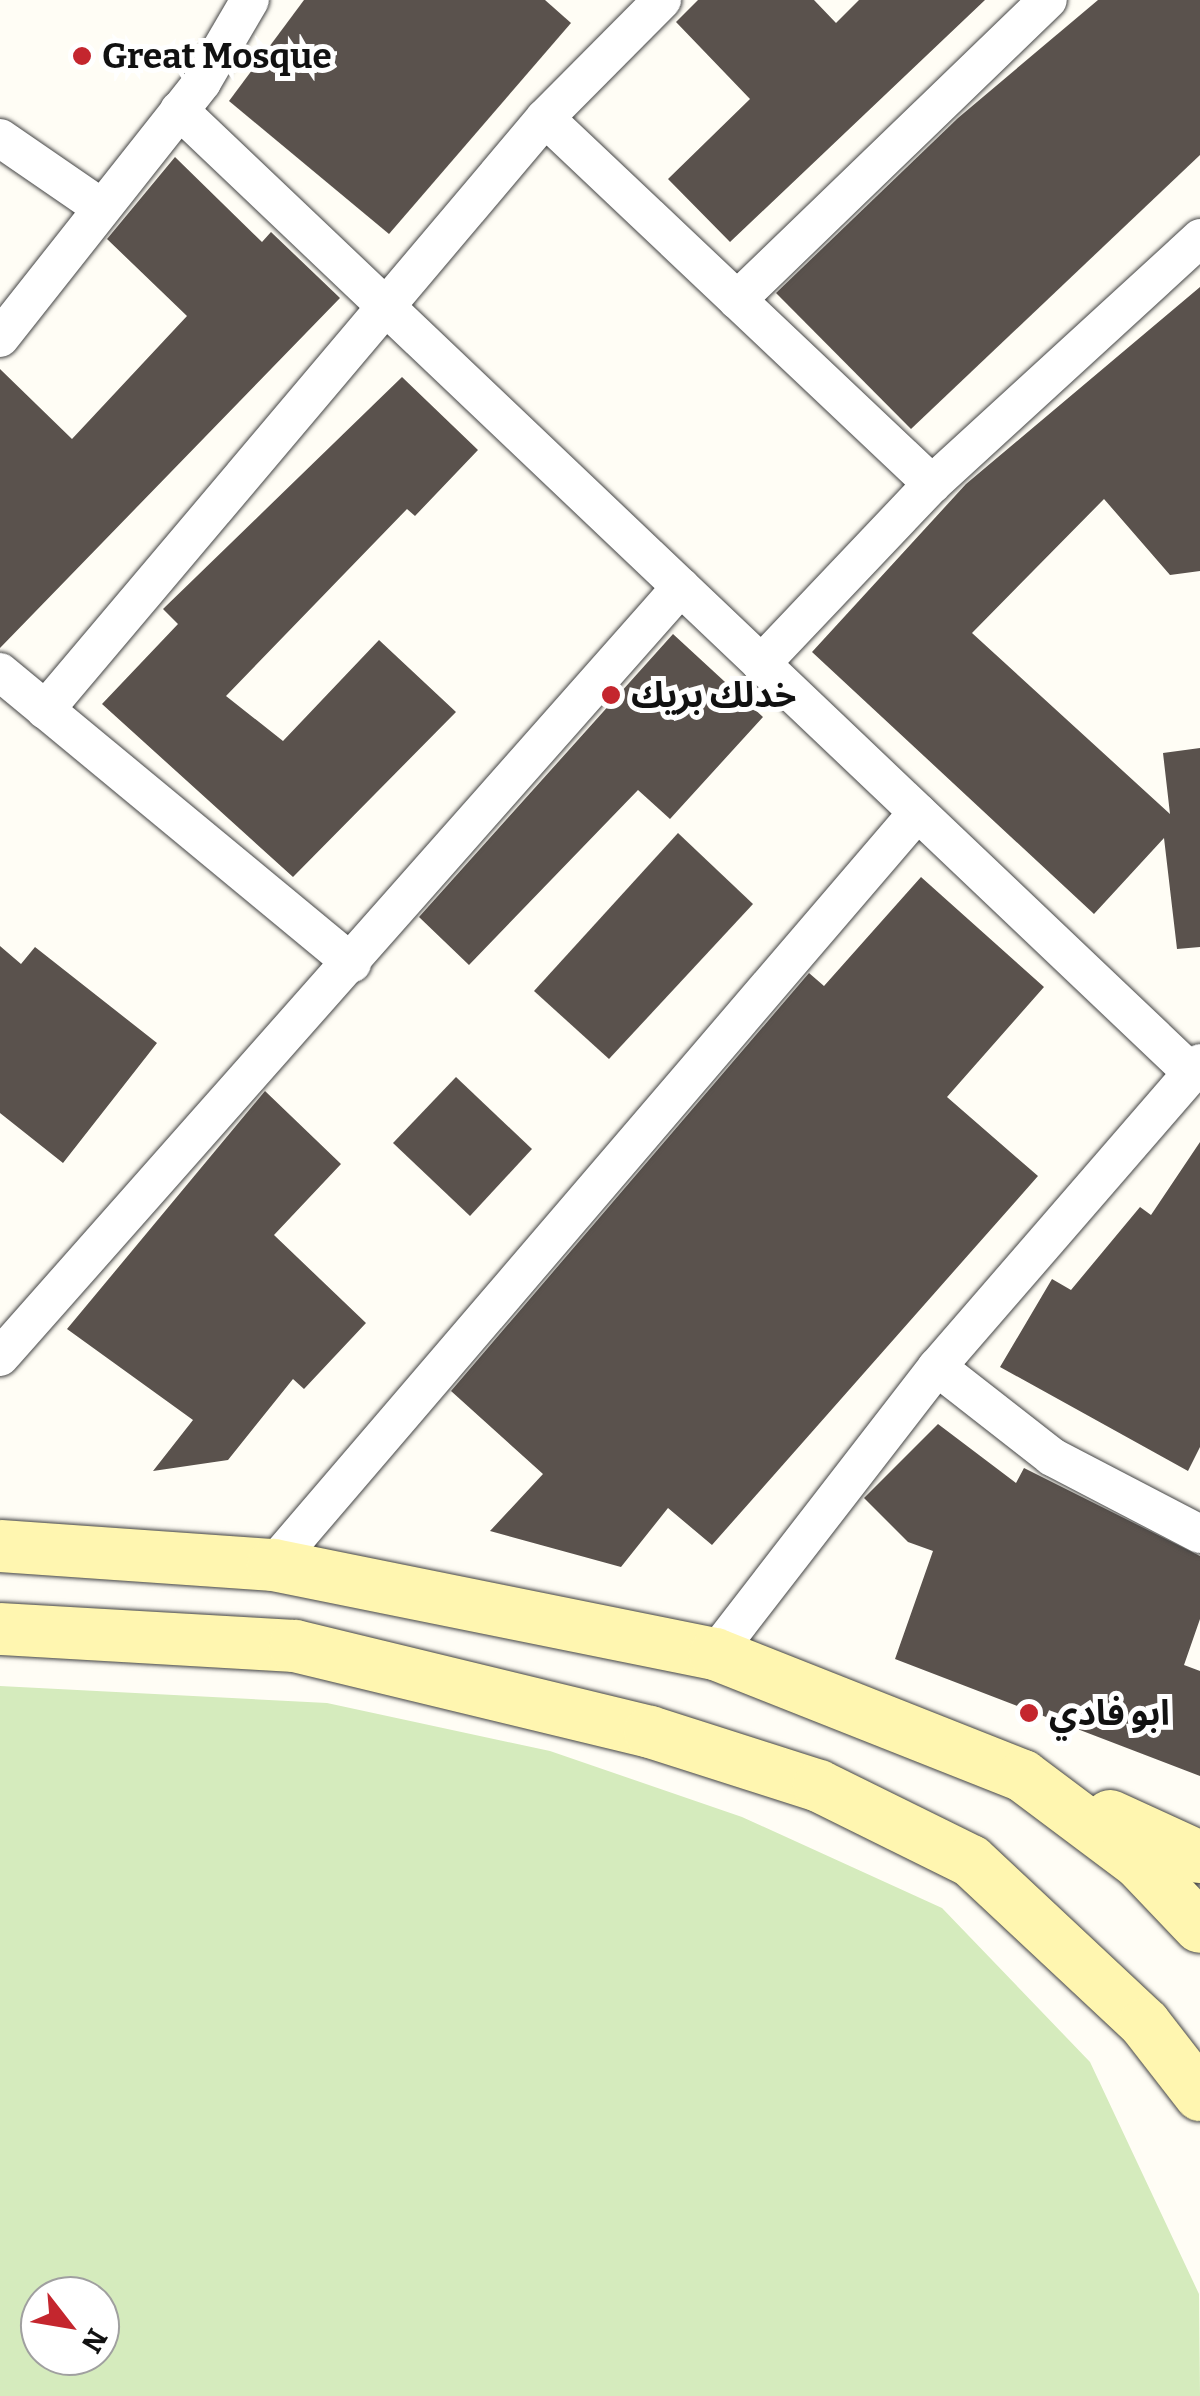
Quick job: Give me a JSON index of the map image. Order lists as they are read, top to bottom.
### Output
{
  "places": ["Great Mosque", "خدلك بريك", "ابو فادي"],
  "north": "bottom right"
}
